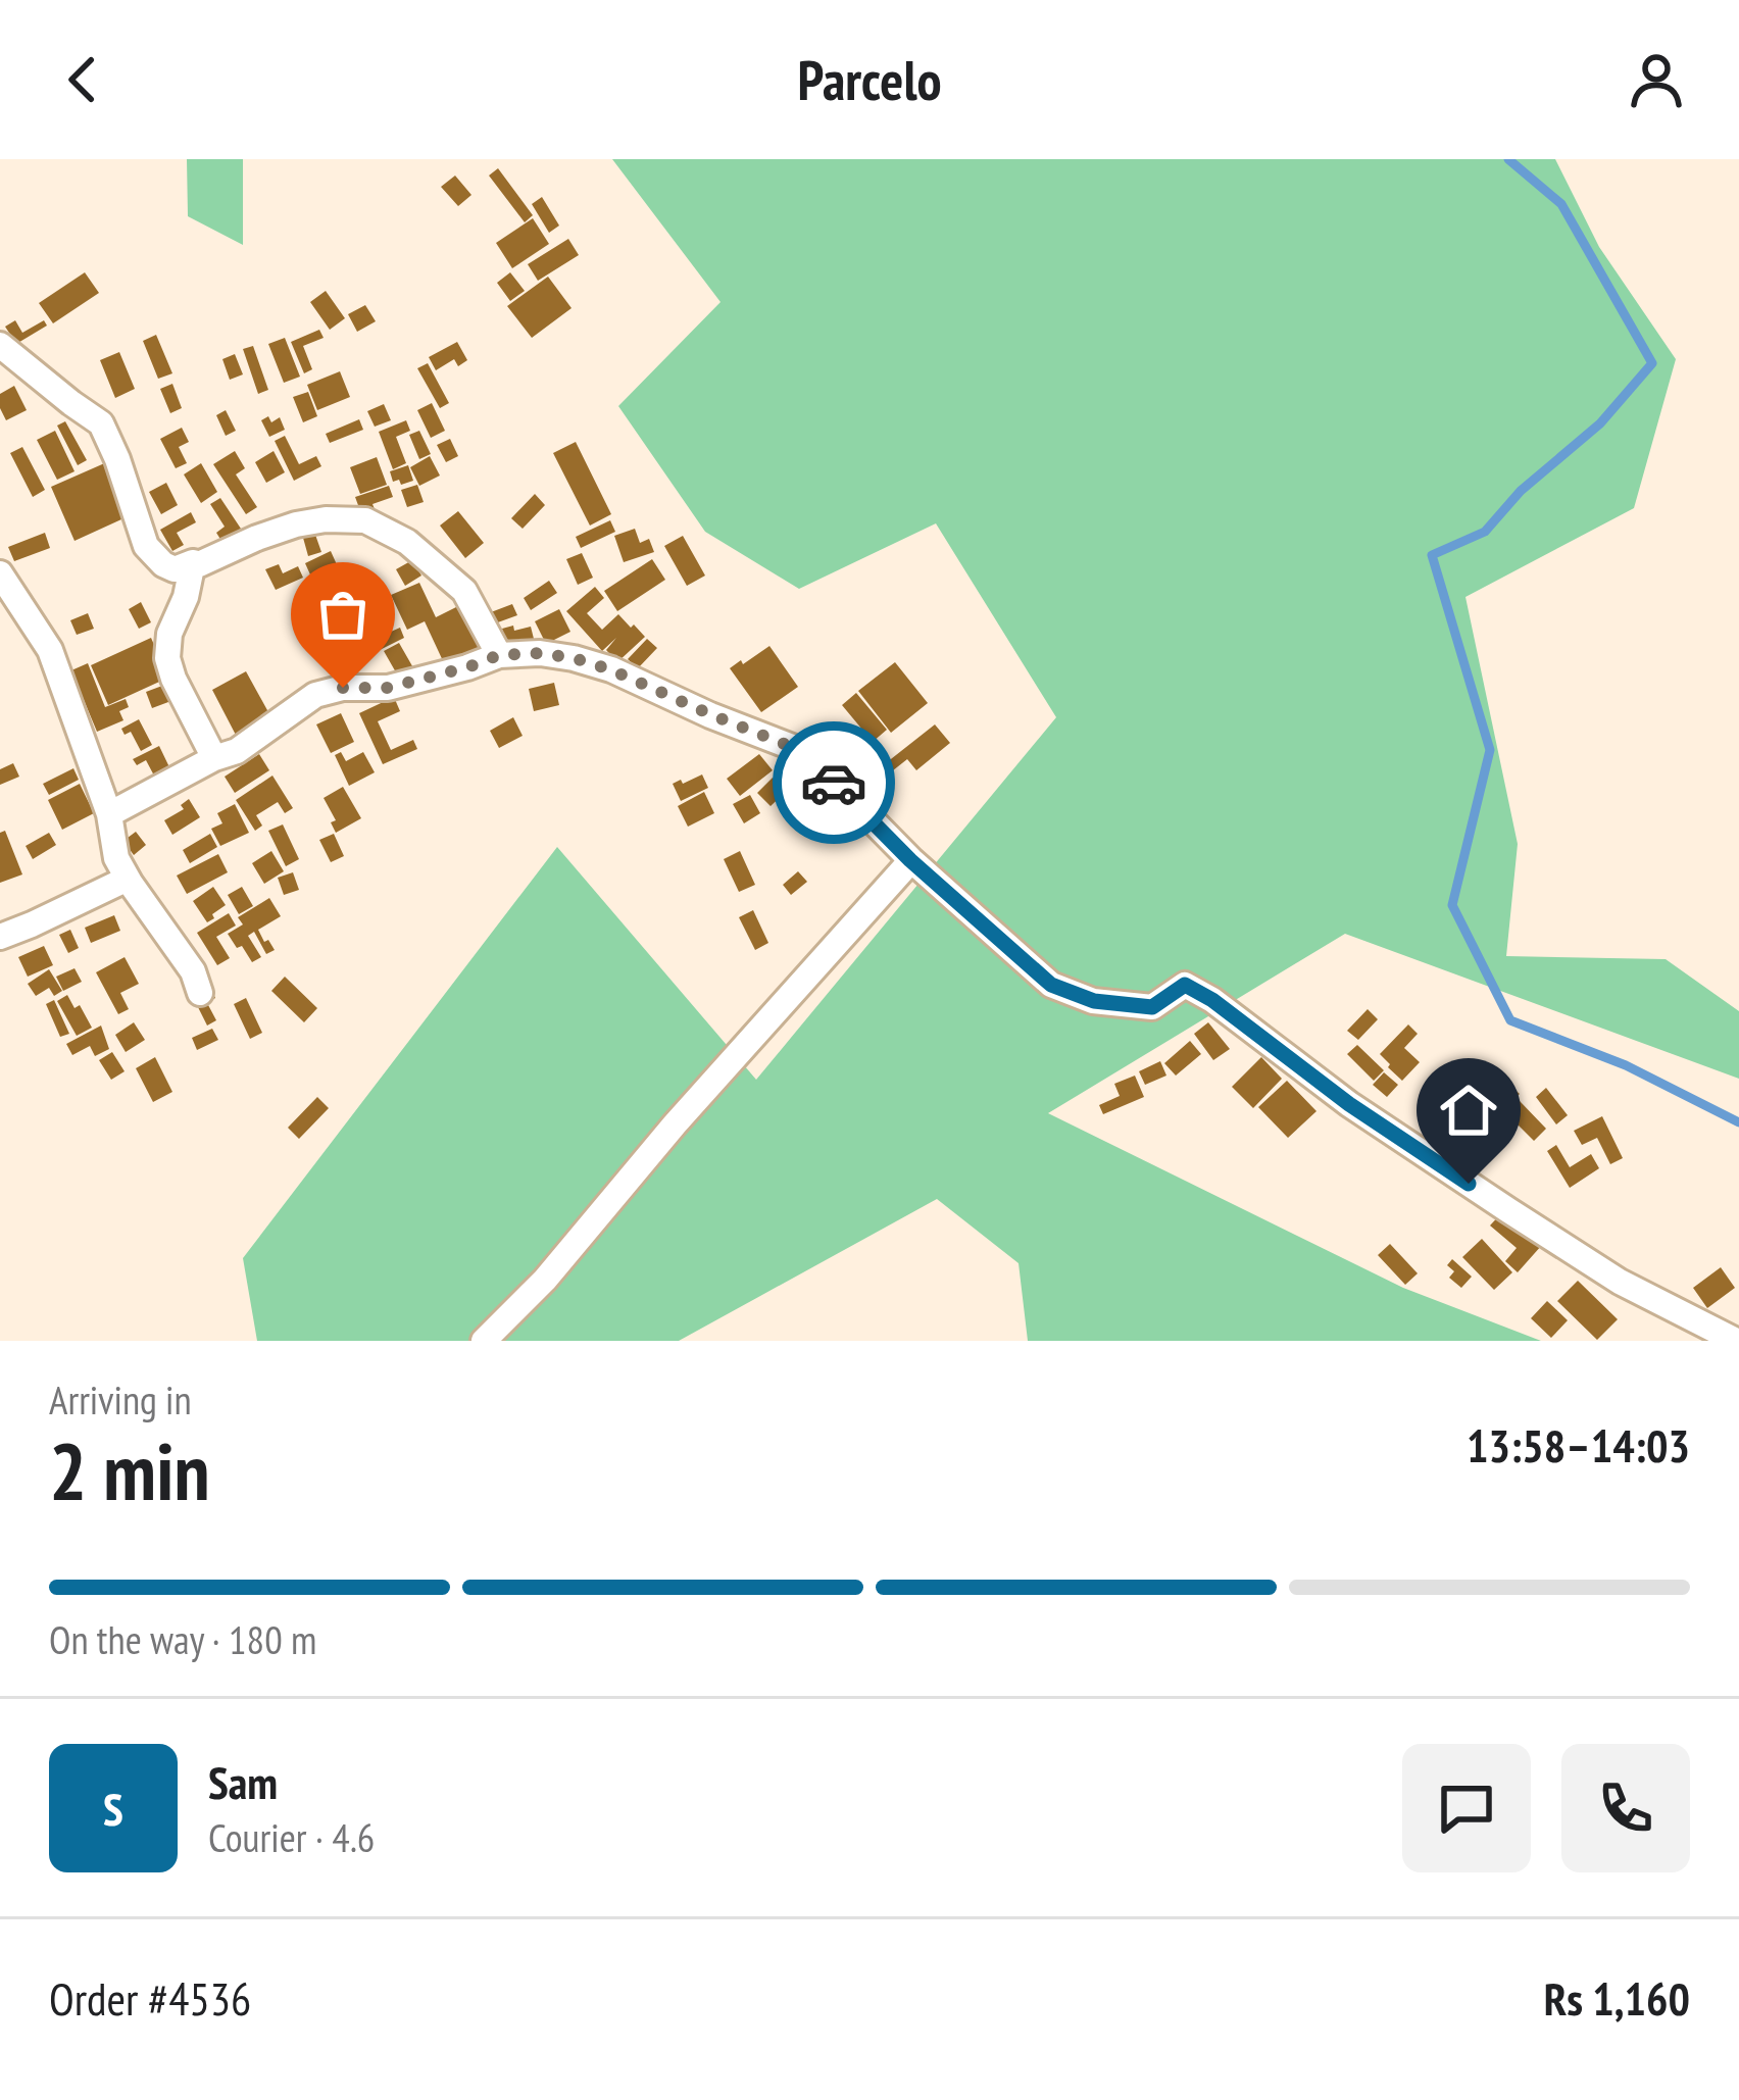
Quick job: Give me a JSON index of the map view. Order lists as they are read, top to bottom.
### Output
{
  "page": {
    "header": "Parcelo",
    "heading": ["2 min", "Arriving in", "13:58–14:03"],
    "panel": [
      "Sam",
      "Courier · 4.6",
      "Order #4536",
      "Rs 1,160"
    ],
    "bar": "On the way · 180 m",
    "round": "S"
  }
}
